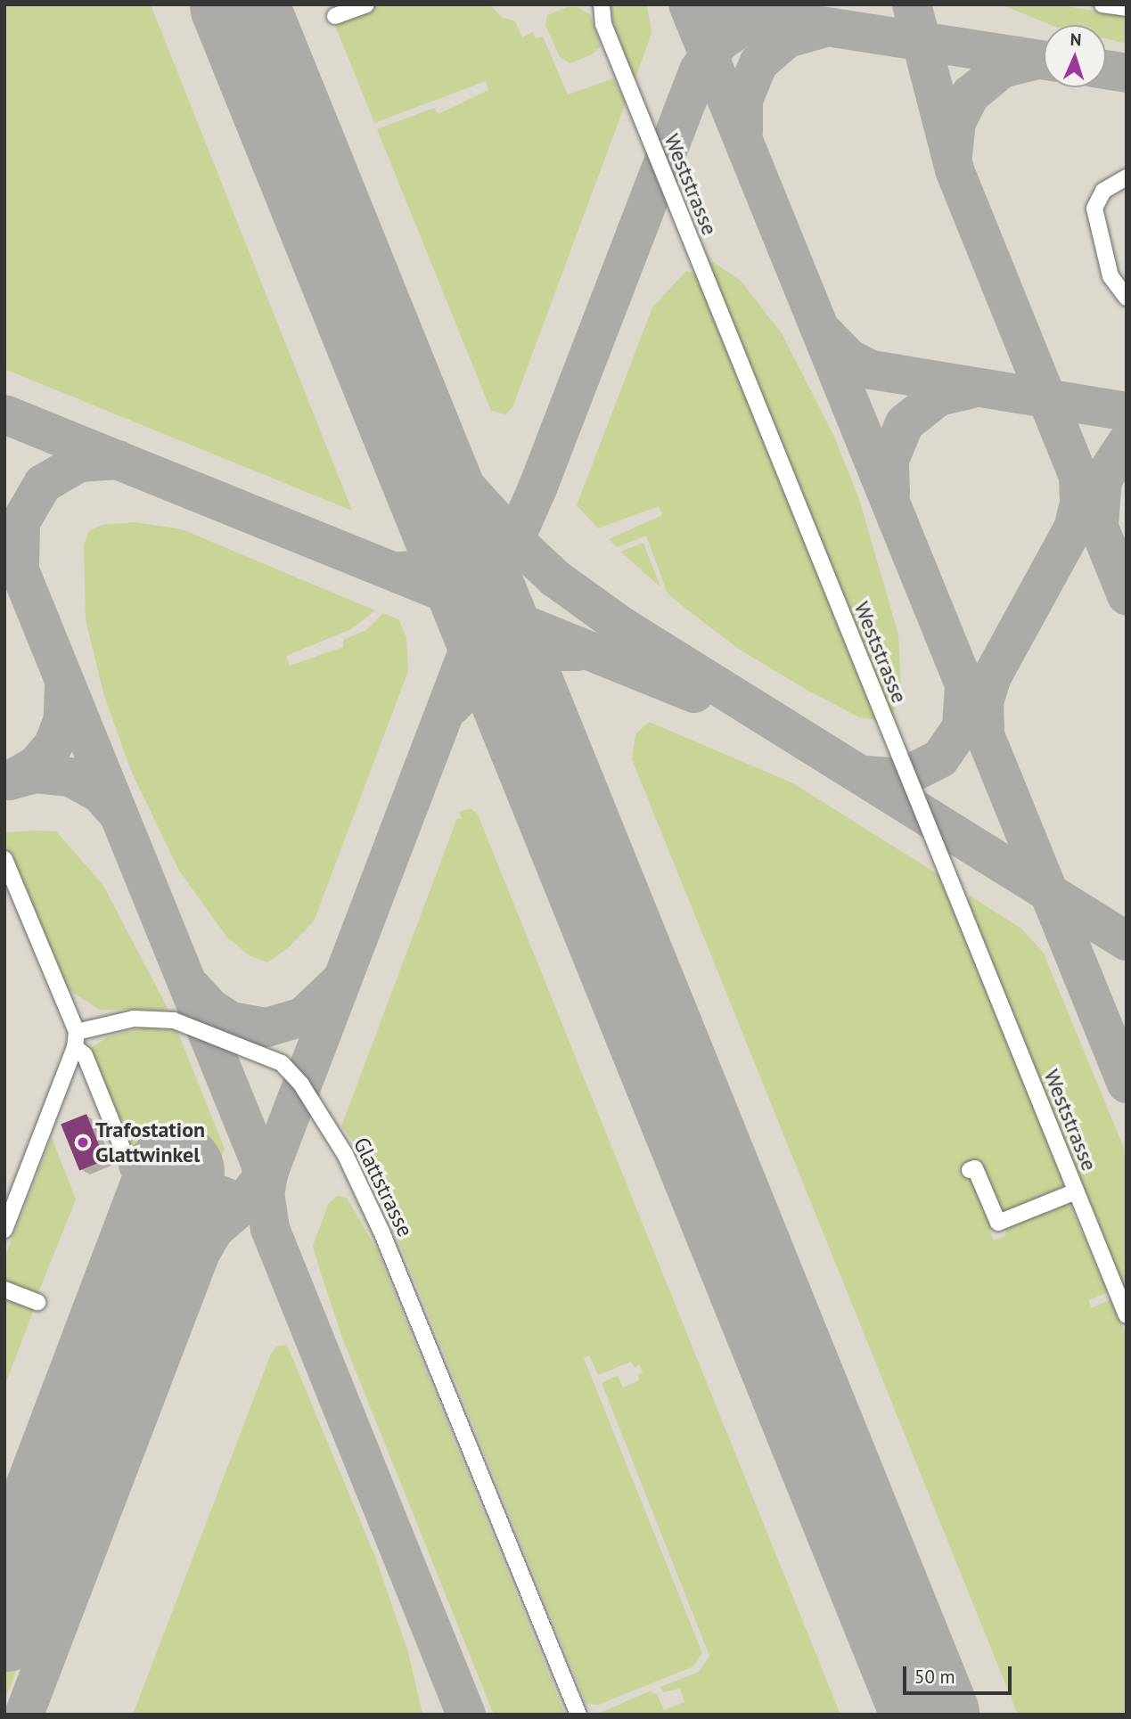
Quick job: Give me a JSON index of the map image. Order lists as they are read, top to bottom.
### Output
{
  "streets": {
    "lane": ["Weststrasse", "Glattstrasse"]
  },
  "places": ["Trafostation Glattwinkel"],
  "scale_bar": "50 m",
  "north": "top"
}
